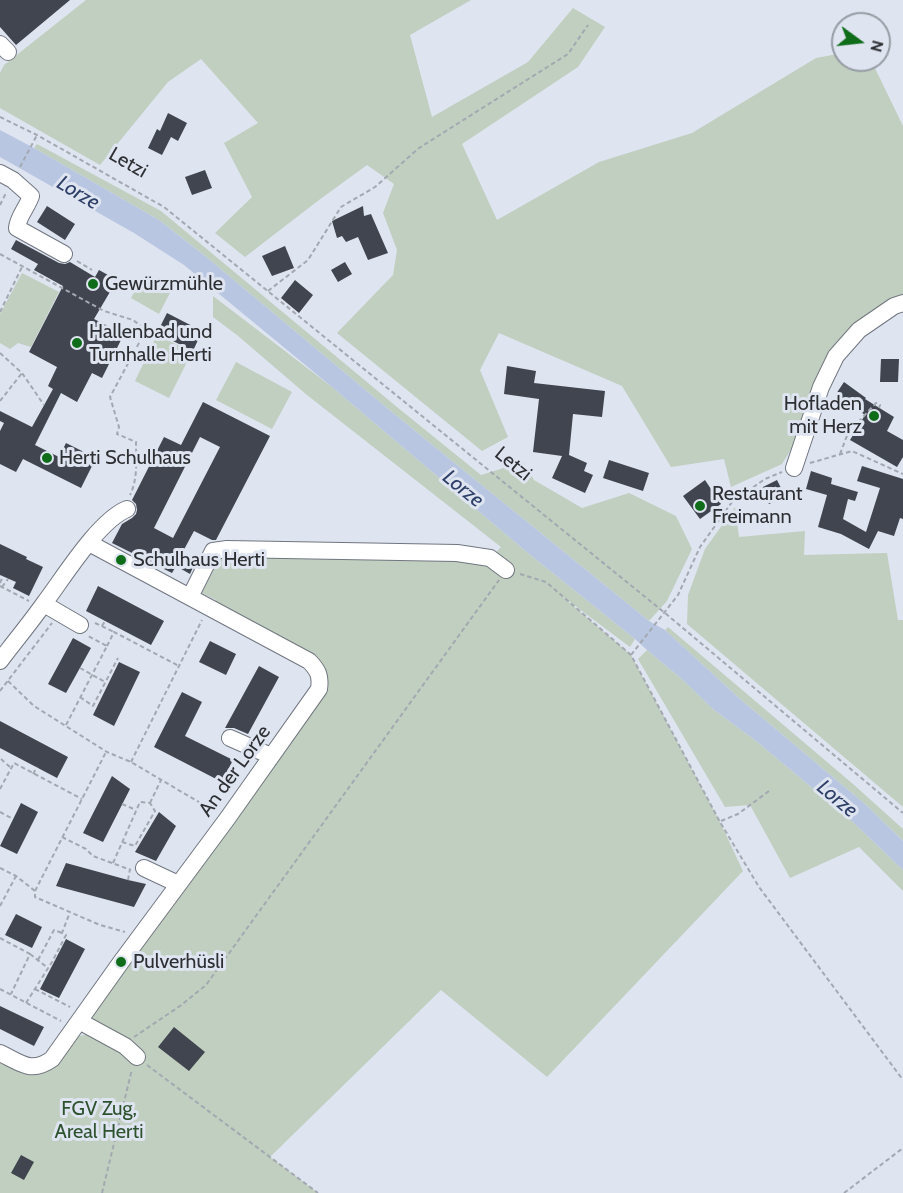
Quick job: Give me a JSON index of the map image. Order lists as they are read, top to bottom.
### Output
{
  "streets": {
    "street": ["An der Lorze"],
    "path": ["Letzi"]
  },
  "water": ["Lorze"],
  "parks": ["FGV Zug, Areal Herti"],
  "places": [
    "Gewürzmühle",
    "Hallenbad und Turnhalle Herti",
    "Hofladen mit Herz",
    "Herti Schulhaus",
    "Restaurant Freimann",
    "Schulhaus Herti",
    "Pulverhüsli"
  ],
  "north": "right"
}
